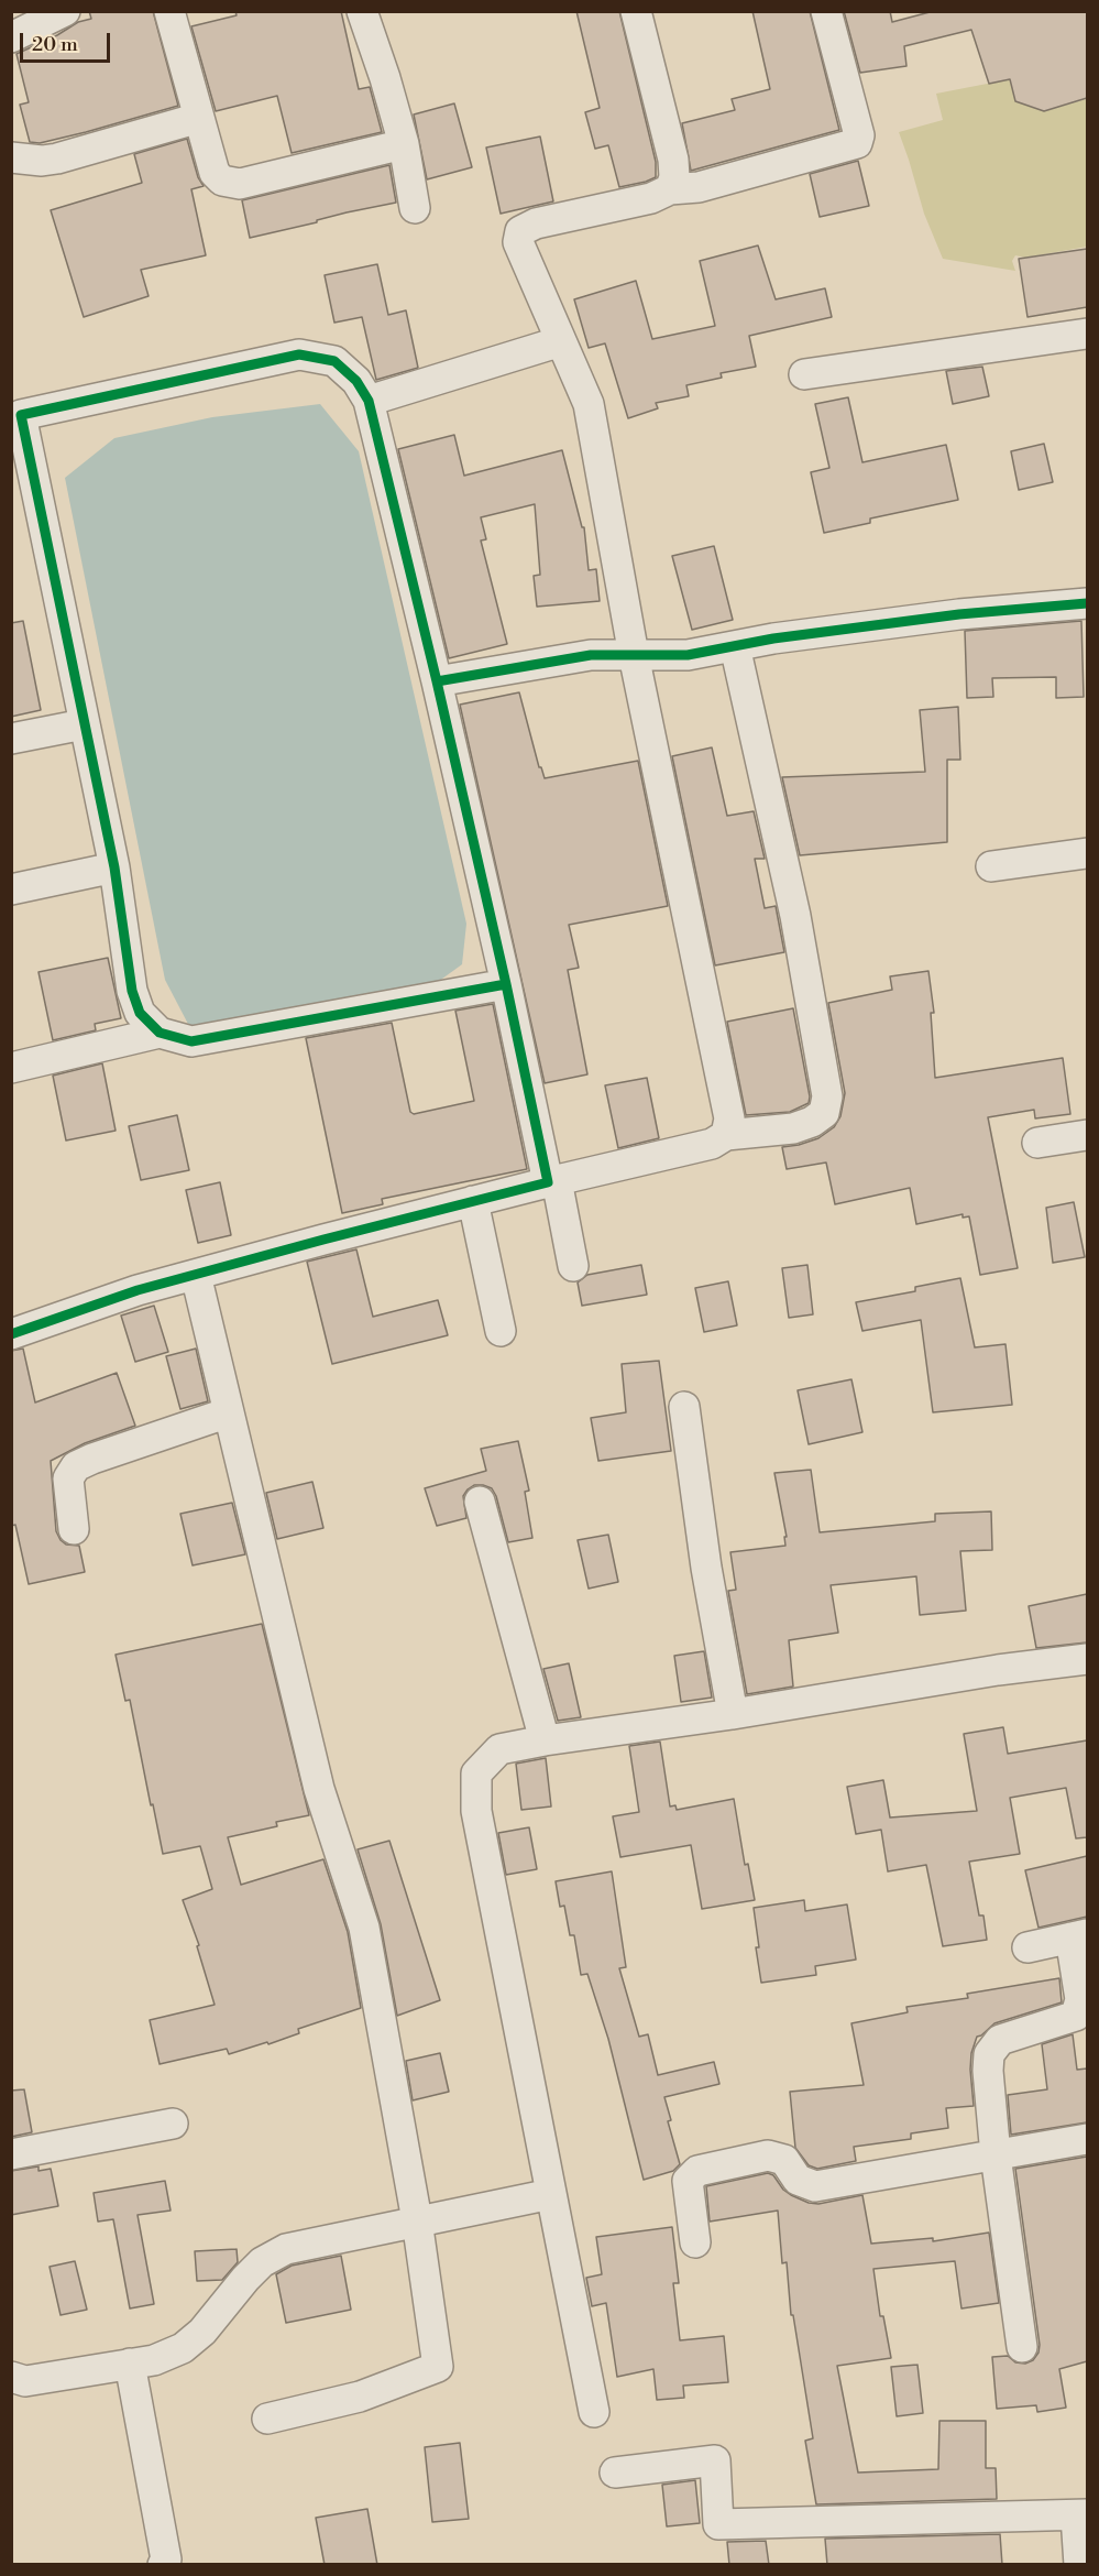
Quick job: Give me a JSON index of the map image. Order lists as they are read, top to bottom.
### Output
{
  "scale_bar": "20 m"
}
